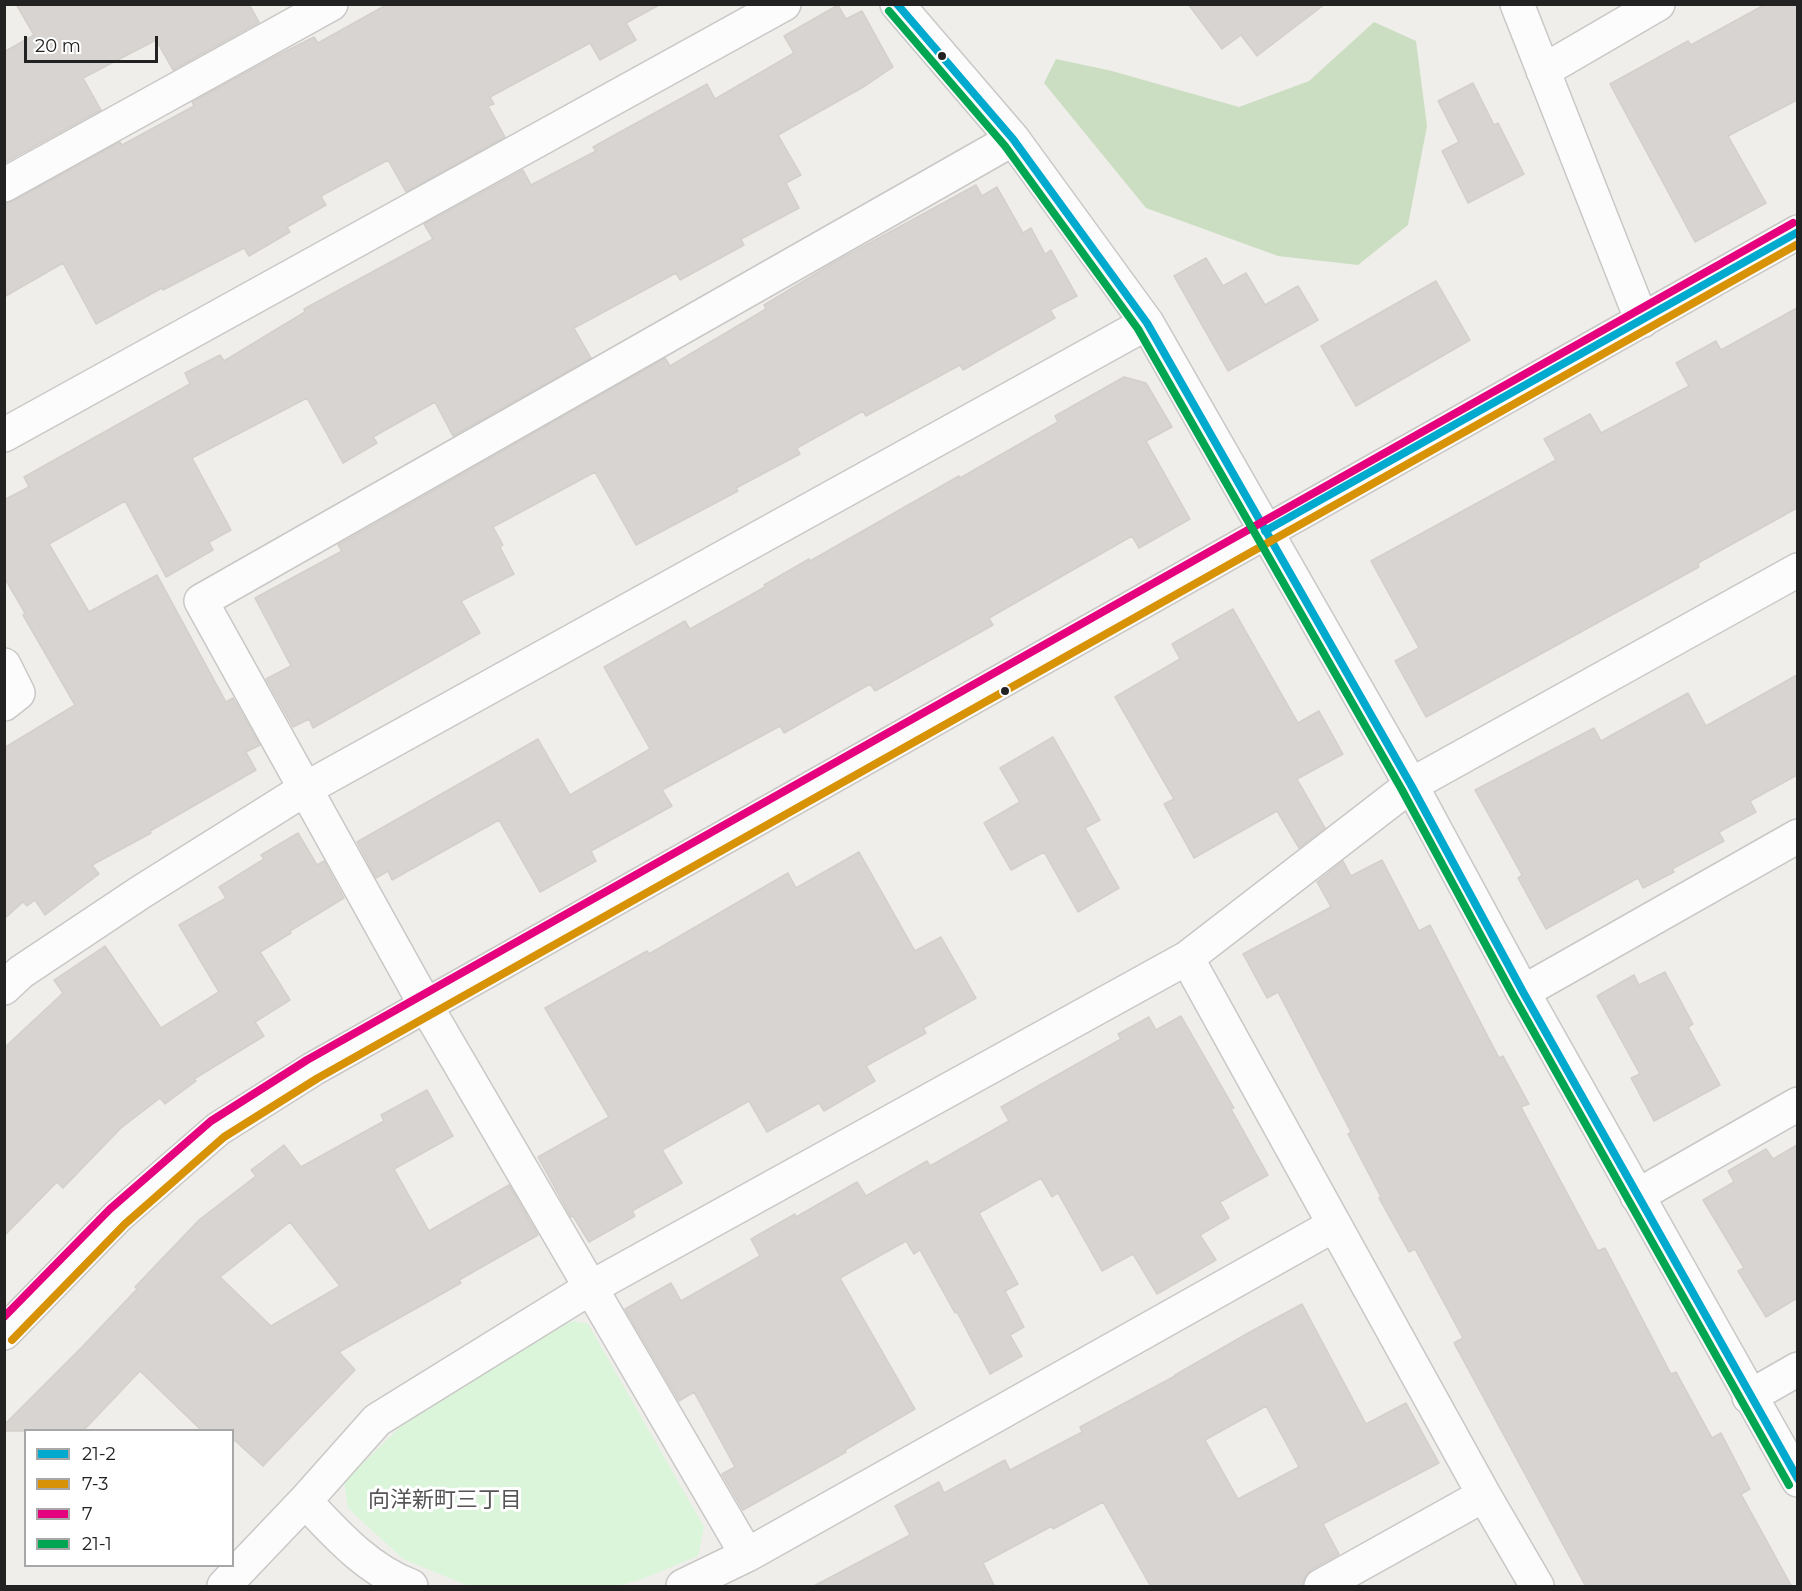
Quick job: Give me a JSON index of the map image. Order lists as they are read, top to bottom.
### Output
{
  "districts": ["向洋新町三丁目"],
  "lines": [
    "transit line 21-2",
    "transit line 21-1",
    "transit line 7",
    "transit line 7-3"
  ],
  "legend": [
    "21-2",
    "7-3",
    "7",
    "21-1"
  ],
  "scale_bar": "20 m"
}
